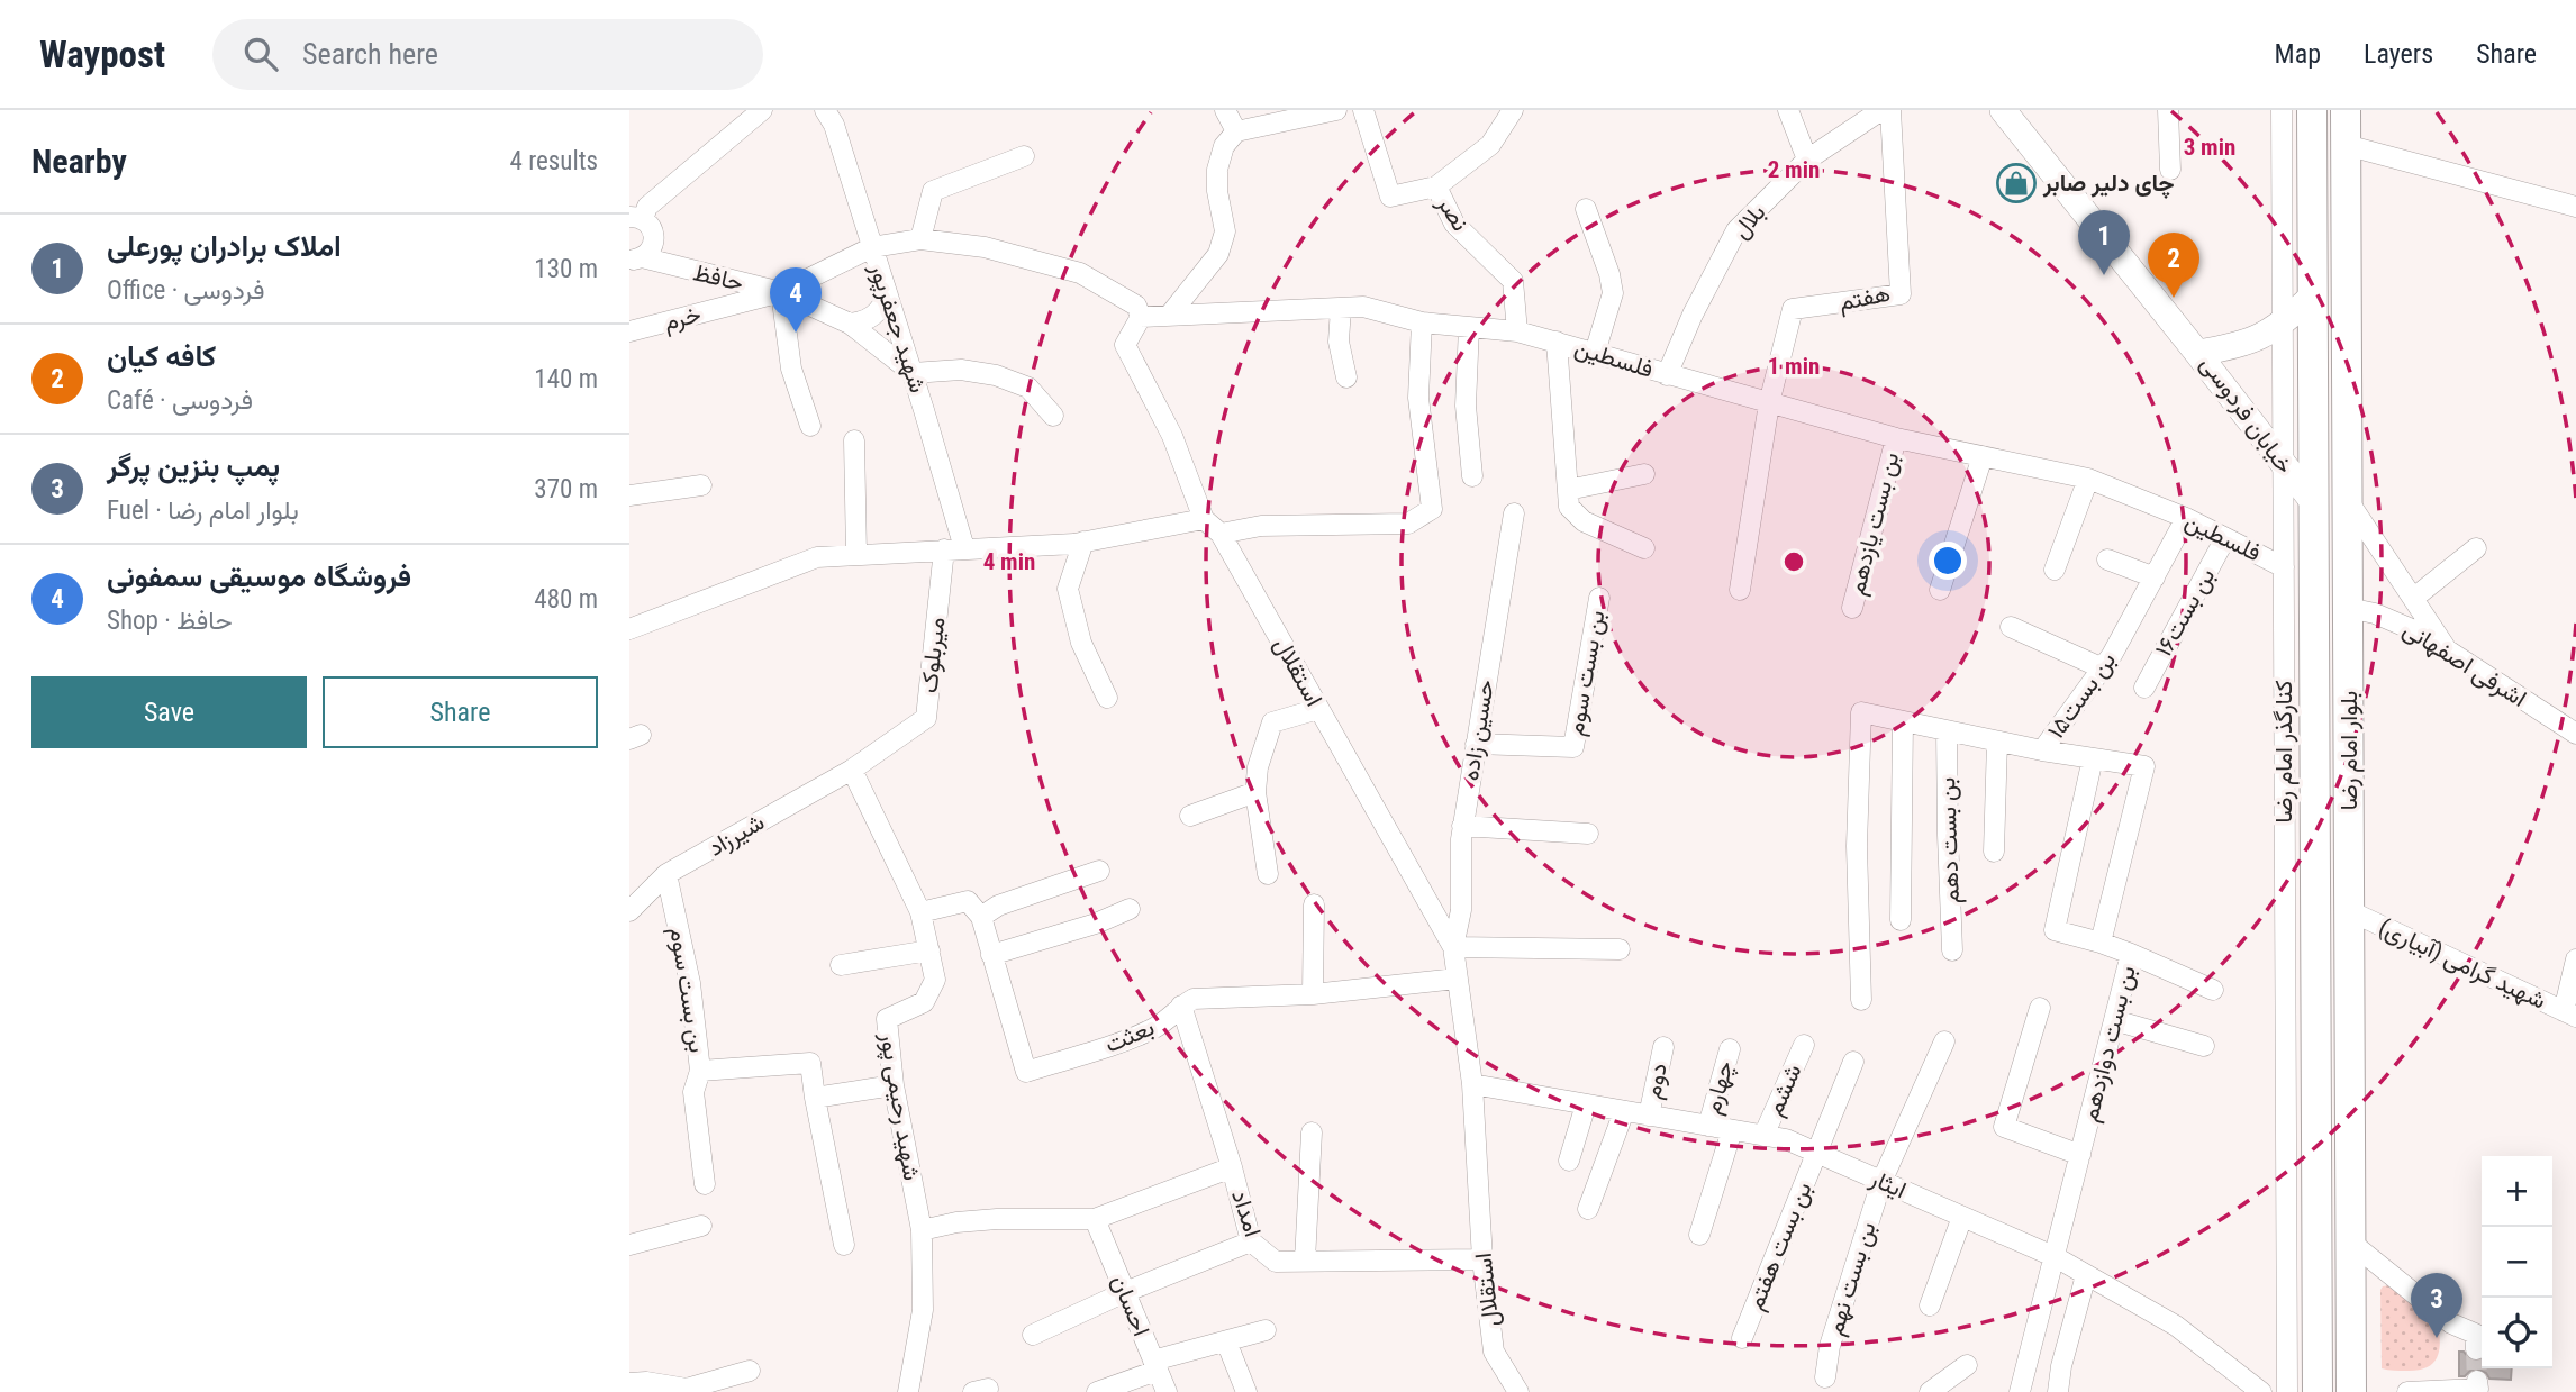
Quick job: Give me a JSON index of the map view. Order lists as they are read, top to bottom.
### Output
{
  "streets": {
    "highway": ["بلوار امام رضا"],
    "main road": ["خیابان فردوسی"],
    "street": [
      "نصر",
      "بلال",
      "حافظ",
      "هفتم",
      "خرم",
      "شهید جعفرپور",
      "فلسطین",
      "بن بست یازدهم",
      "بن بست۱۶",
      "میربلوک",
      "اشرفی اصفهانی",
      "استقلال",
      "بن بست سوم",
      "بن بست۱۵",
      "حسین زاده",
      "کنارگذر امام رضا",
      "شیرزاد",
      "بن بست دهم",
      "شهید گرامی (آبیاری)",
      "بعثت",
      "بن بست دوازدهم",
      "دوم",
      "چهارم",
      "ششم",
      "شهید رحیمی پور",
      "ایثار",
      "امداد",
      "بن بست هفتم",
      "بن بست نهم",
      "احسان"
    ]
  },
  "crossings": [
    ["نصر", "فلسطین"],
    ["بلال", "فلسطین"],
    ["حافظ", "خرم"],
    ["حافظ", "شهید جعفرپور"],
    ["هفتم", "فلسطین"],
    ["خرم", "شهید جعفرپور"],
    ["خرم", "فلسطین"],
    ["شهید جعفرپور", "میربلوک"],
    ["فلسطین", "بن بست یازدهم"],
    ["فلسطین", "بن بست۱۶"],
    ["فلسطین", "بن بست۱۵"],
    ["فلسطین", "کنارگذر امام رضا"],
    ["خیابان فردوسی", "بلوار امام رضا"],
    ["خیابان فردوسی", "کنارگذر امام رضا"],
    ["میربلوک", "شیرزاد"],
    ["میربلوک", "شهید رحیمی پور"],
    ["اشرفی اصفهانی", "بلوار امام رضا"],
    ["استقلال", "حسین زاده"],
    ["استقلال", "بعثت"],
    ["استقلال", "ایثار"],
    ["استقلال", "امداد"],
    ["بن بست سوم", "حسین زاده"],
    ["بن بست سوم", "شیرزاد"],
    ["بن بست۱۵", "بن بست دهم"],
    ["بن بست۱۵", "بن بست دوازدهم"],
    ["بلوار امام رضا", "شهید گرامی (آبیاری)"],
    ["شیرزاد", "شهید رحیمی پور"],
    ["بعثت", "امداد"],
    ["بن بست دوازدهم", "ایثار"],
    ["دوم", "ایثار"],
    ["چهارم", "ایثار"],
    ["ششم", "ایثار"],
    ["ایثار", "بن بست هفتم"],
    ["ایثار", "بن بست نهم"]
  ],
  "places": {
    "shop": ["چای دلیر صابر"]
  },
  "page": {
    "header": "Waypost",
    "search": "Search here",
    "nav": ["Map", "Layers", "Share"],
    "heading": ["Nearby", "4 results"],
    "pins": [
      "1",
      "2",
      "4",
      "3"
    ],
    "list": [
      {
        "mark": "1",
        "name": "املاک برادران پورعلی",
        "note": "Office · فردوسی",
        "value": "130 m"
      },
      {
        "mark": "2",
        "name": "کافه کیان",
        "note": "Café · فردوسی",
        "value": "140 m"
      },
      {
        "mark": "3",
        "name": "پمپ بنزین پرگر",
        "note": "Fuel · بلوار امام رضا",
        "value": "370 m"
      },
      {
        "mark": "4",
        "name": "فروشگاه موسیقی سمفونی",
        "note": "Shop · حافظ",
        "value": "480 m"
      }
    ],
    "buttons": ["Save", "Share"],
    "map_buttons": ["+", "−"]
  },
  "rings": [
    "3 min",
    "2 min",
    "1 min",
    "4 min"
  ]
}
